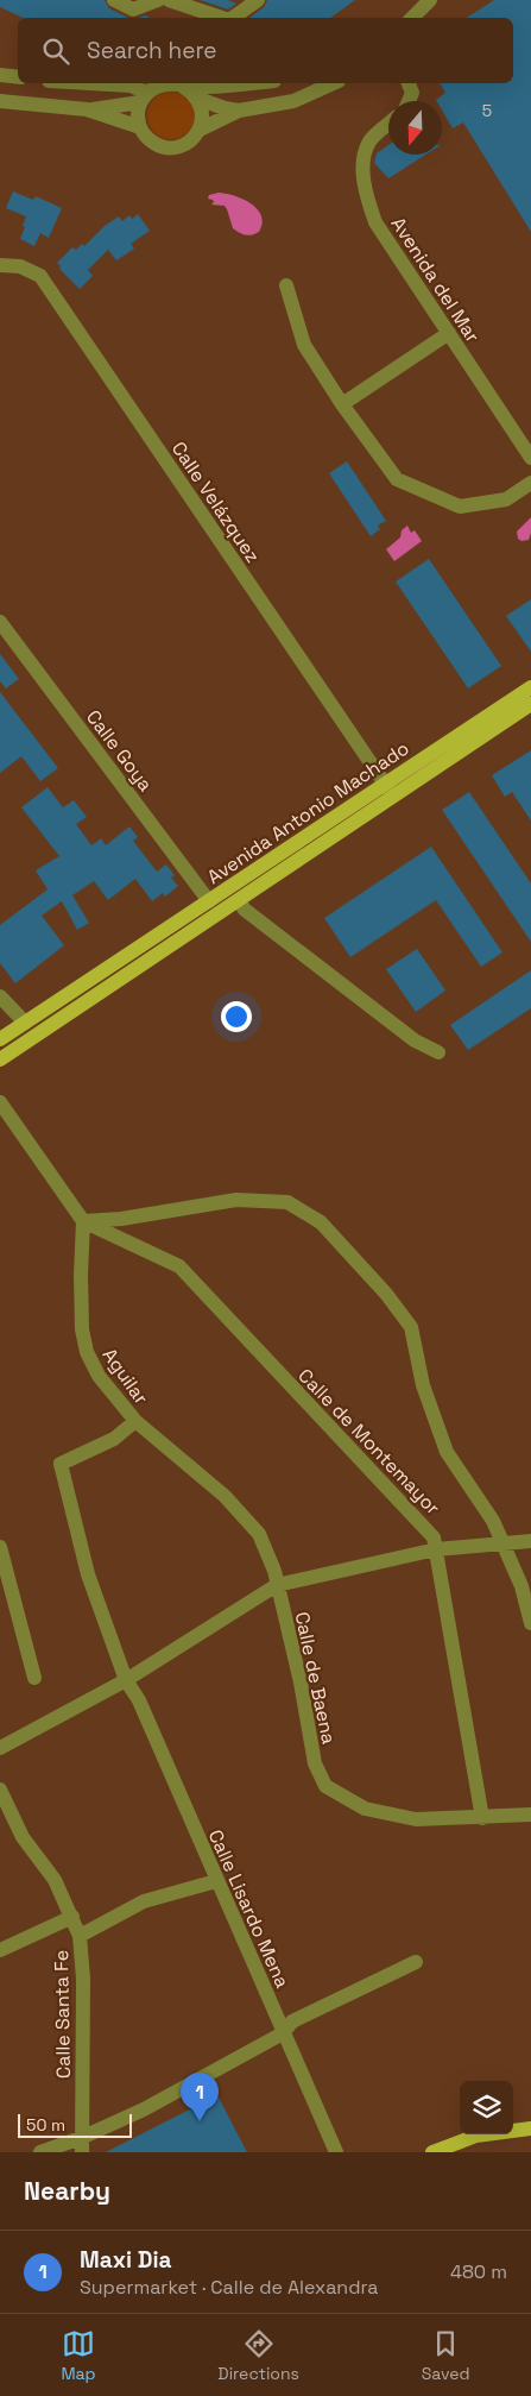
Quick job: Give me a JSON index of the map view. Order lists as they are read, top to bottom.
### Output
{
  "streets": {
    "main road": ["Avenida Antonio Machado"],
    "street": [
      "Avenida del Mar",
      "Calle Velázquez",
      "Calle Goya",
      "Aguilar",
      "Calle de Montemayor",
      "Calle de Baena",
      "Calle Lisardo Mena",
      "Calle Santa Fe"
    ]
  },
  "crossings": [
    ["Calle Velázquez", "Avenida Antonio Machado"],
    ["Calle Goya", "Avenida Antonio Machado"],
    ["Aguilar", "Calle de Montemayor"],
    ["Aguilar", "Calle de Baena"],
    ["Aguilar", "Calle Lisardo Mena"],
    ["Calle de Montemayor", "Calle de Baena"]
  ],
  "house_numbers": ["5"],
  "scale_bar": "50 m",
  "north": "bottom",
  "page": {
    "search": "Search here",
    "pins": "1",
    "scale": "50 m",
    "heading": "Nearby",
    "list": [
      {
        "mark": "1",
        "name": "Maxi Dia",
        "note": "Supermarket · Calle de Alexandra",
        "value": "480 m"
      }
    ],
    "nav": ["Map", "Directions", "Saved"]
  }
}
